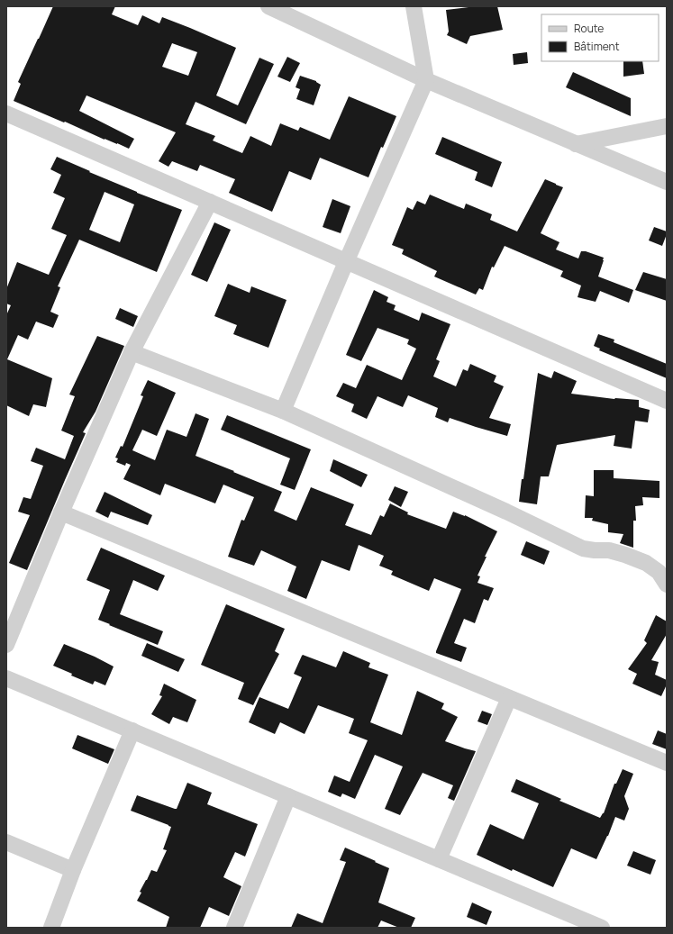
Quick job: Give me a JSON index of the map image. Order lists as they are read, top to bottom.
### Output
{
  "legend": ["Route", "Bâtiment"]
}
